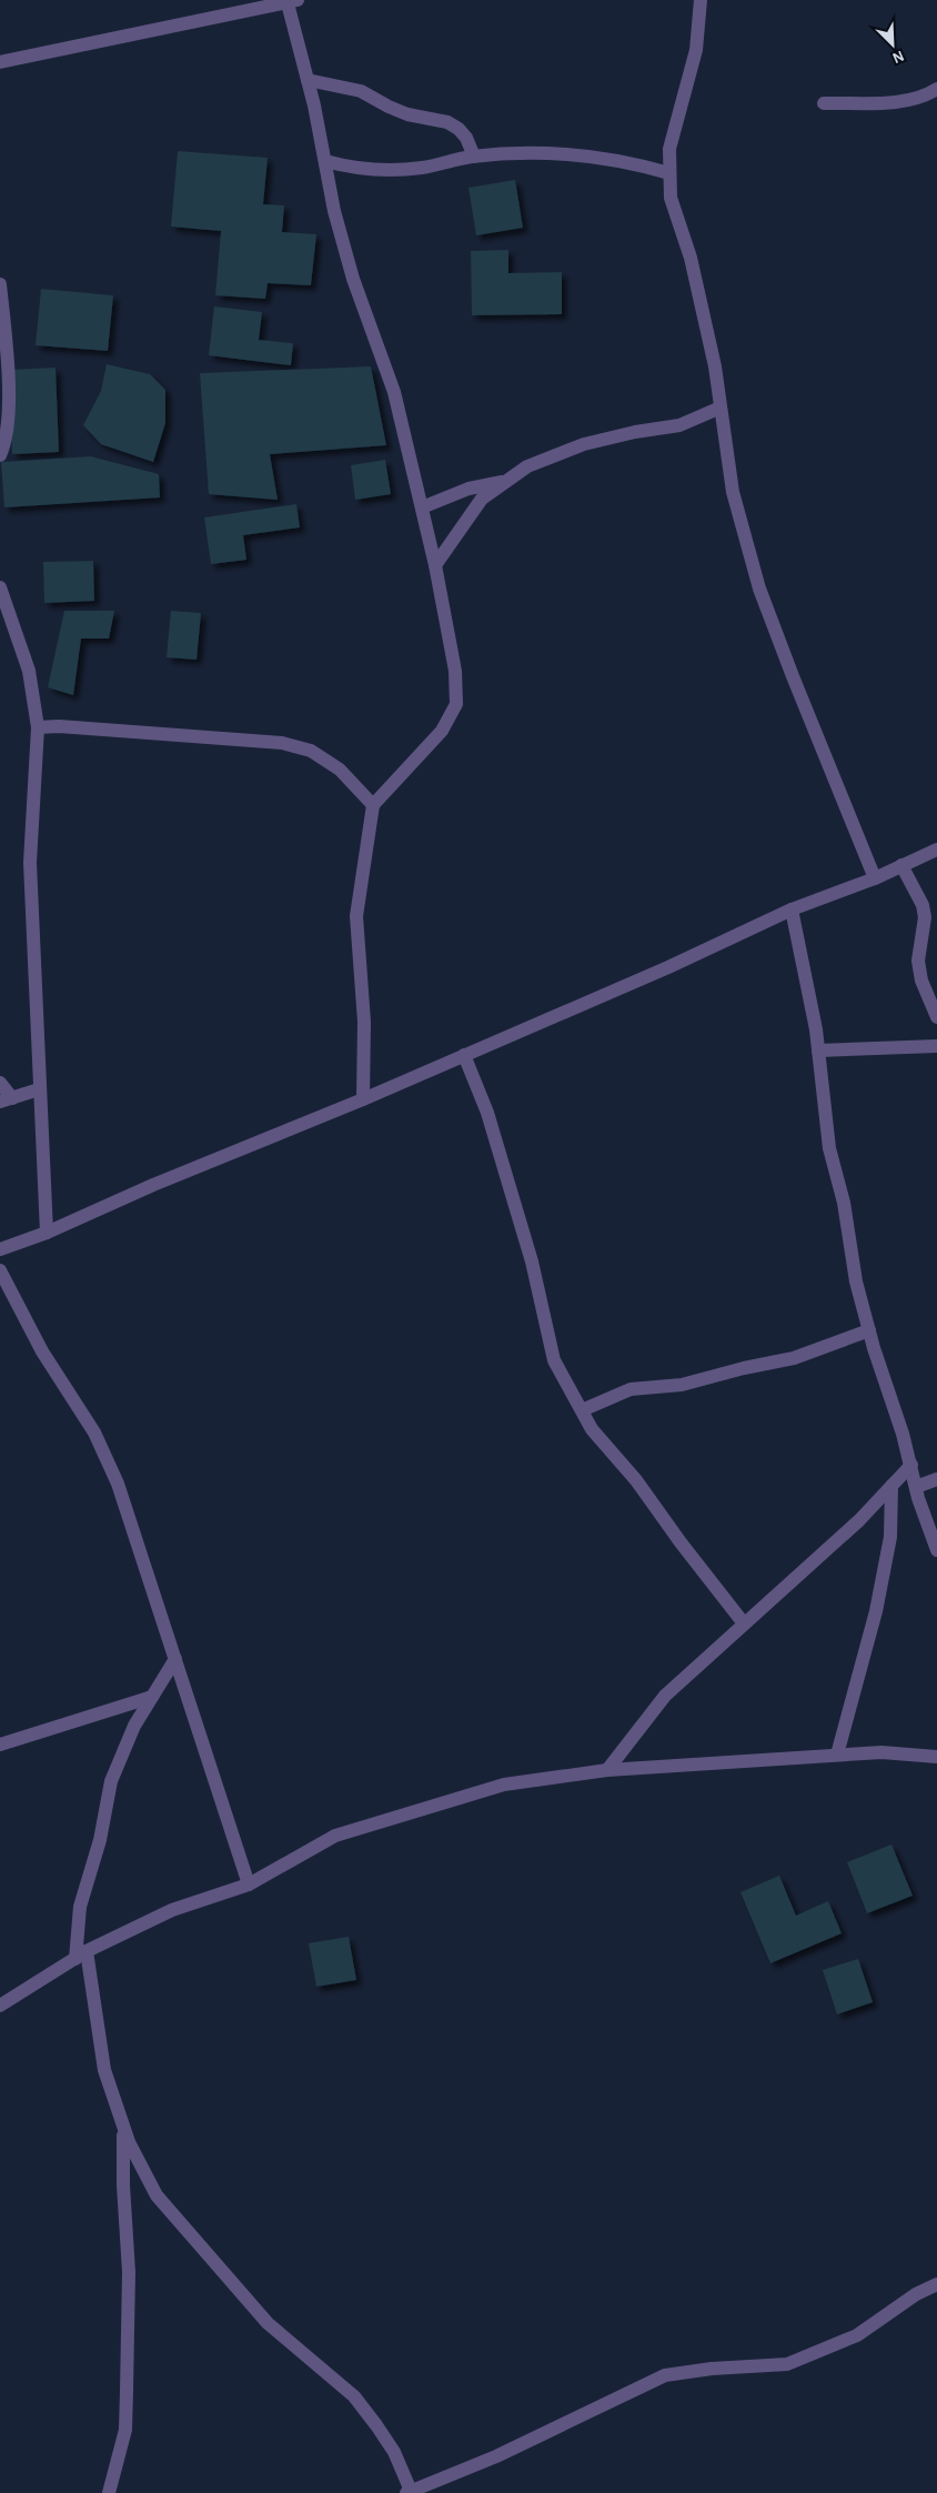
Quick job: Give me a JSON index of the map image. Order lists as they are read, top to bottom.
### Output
{
  "north": "bottom right"
}
